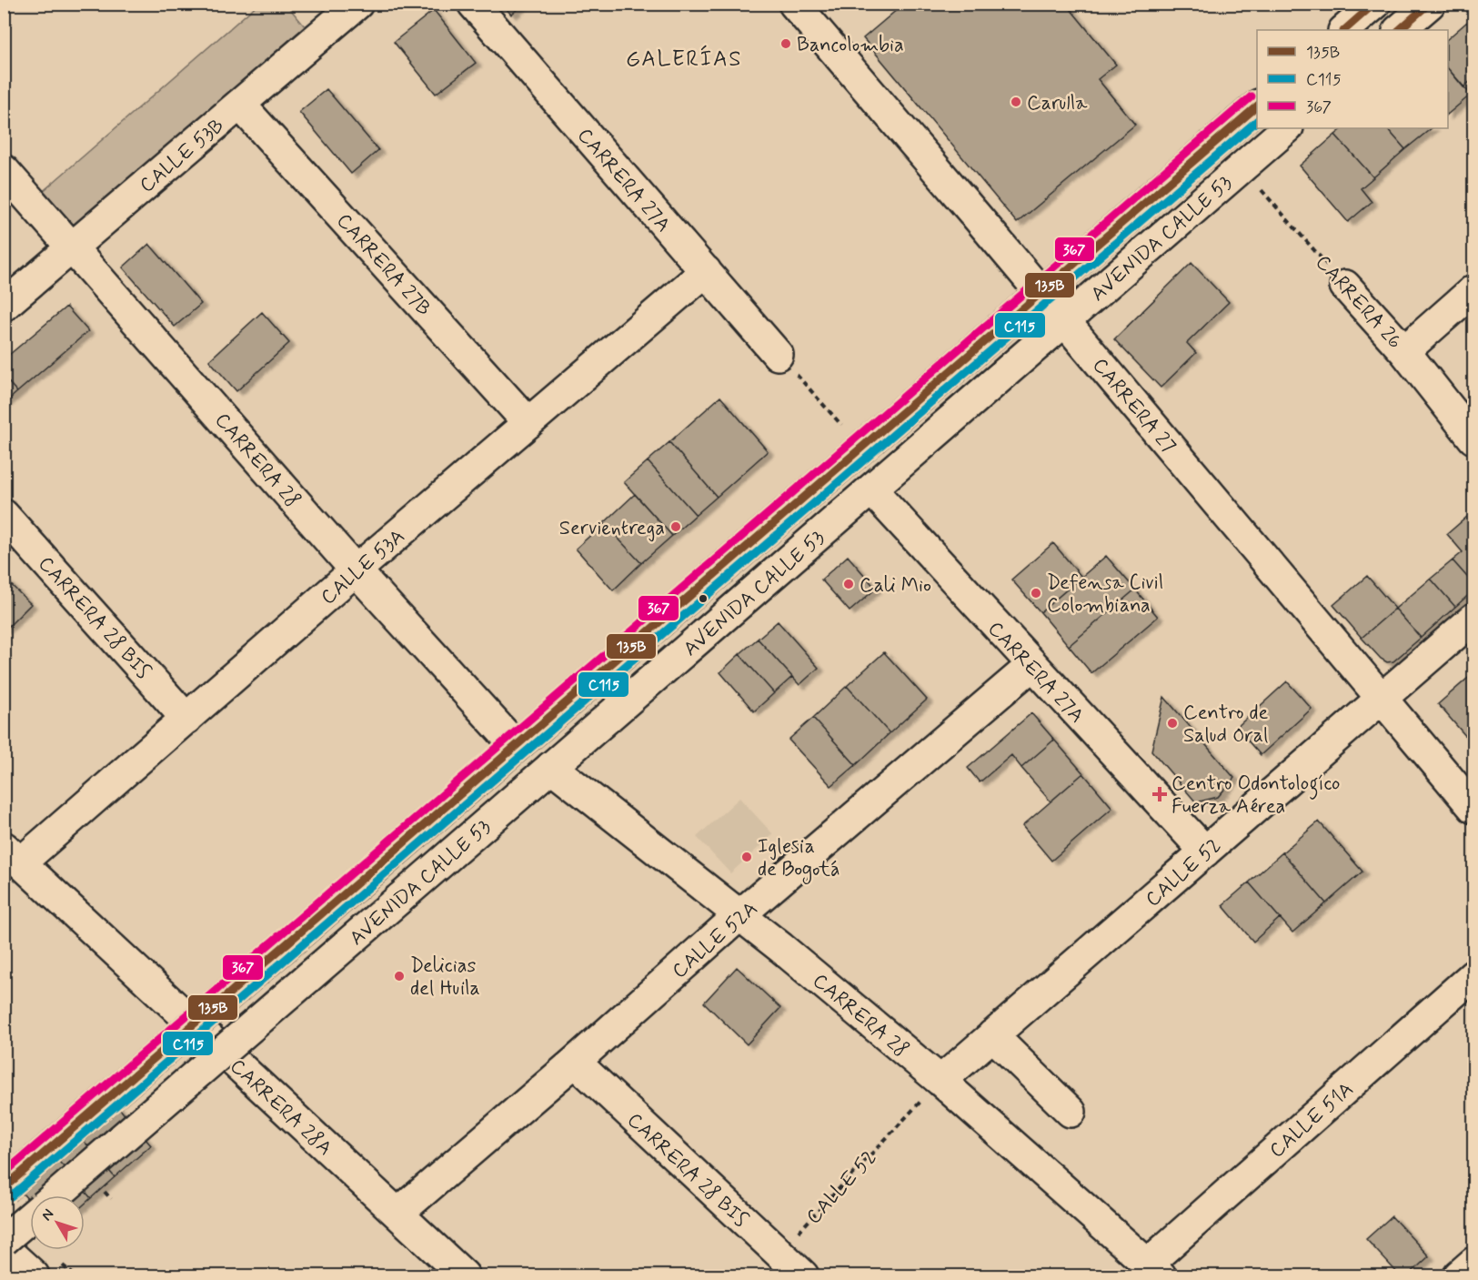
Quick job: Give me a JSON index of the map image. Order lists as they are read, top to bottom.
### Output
{
  "streets": {
    "main road": [
      "CALLE 53B",
      "CARRERA 27A",
      "AVENIDA CALLE 53",
      "CARRERA 27B",
      "CARRERA 26",
      "CARRERA 27",
      "CARRERA 28",
      "CALLE 53A",
      "CARRERA 28 BIS",
      "CALLE 52",
      "CALLE 52A",
      "CARRERA 28A",
      "CALLE 51A"
    ]
  },
  "crossings": [
    ["CALLE 53B", "CARRERA 27B"],
    ["CALLE 53B", "CARRERA 28"],
    ["CARRERA 27A", "AVENIDA CALLE 53"],
    ["CARRERA 27A", "CALLE 53A"],
    ["CARRERA 27A", "CALLE 52"],
    ["CARRERA 27A", "CALLE 52A"],
    ["AVENIDA CALLE 53", "CARRERA 26"],
    ["AVENIDA CALLE 53", "CARRERA 27"],
    ["AVENIDA CALLE 53", "CARRERA 28"],
    ["CARRERA 27B", "CALLE 53A"],
    ["CARRERA 27", "CALLE 52"],
    ["CARRERA 28", "CALLE 53A"],
    ["CARRERA 28", "CALLE 52"],
    ["CARRERA 28", "CALLE 52A"],
    ["CARRERA 28", "CALLE 51A"],
    ["CALLE 53A", "CARRERA 28 BIS"],
    ["CALLE 53A", "CARRERA 28A"],
    ["CARRERA 28 BIS", "CALLE 52"],
    ["CARRERA 28 BIS", "CALLE 52A"],
    ["CALLE 52A", "CARRERA 28A"]
  ],
  "districts": ["GALERÍAS"],
  "places": {
    "other": [
      "Bancolombia",
      "Carulla",
      "Servientrega",
      "Cali Mio",
      "Defensa Civil Colombiana",
      "Centro de Salud Oral",
      "Iglesia de Bogotá",
      "Delicias del Huila"
    ],
    "health": ["Centro Odontologíco Fuerza Aérea"]
  },
  "lines": ["transit line 135B", "transit line 367", "transit line C115"],
  "legend": ["135B", "C115", "367"],
  "north": "top left"
}
